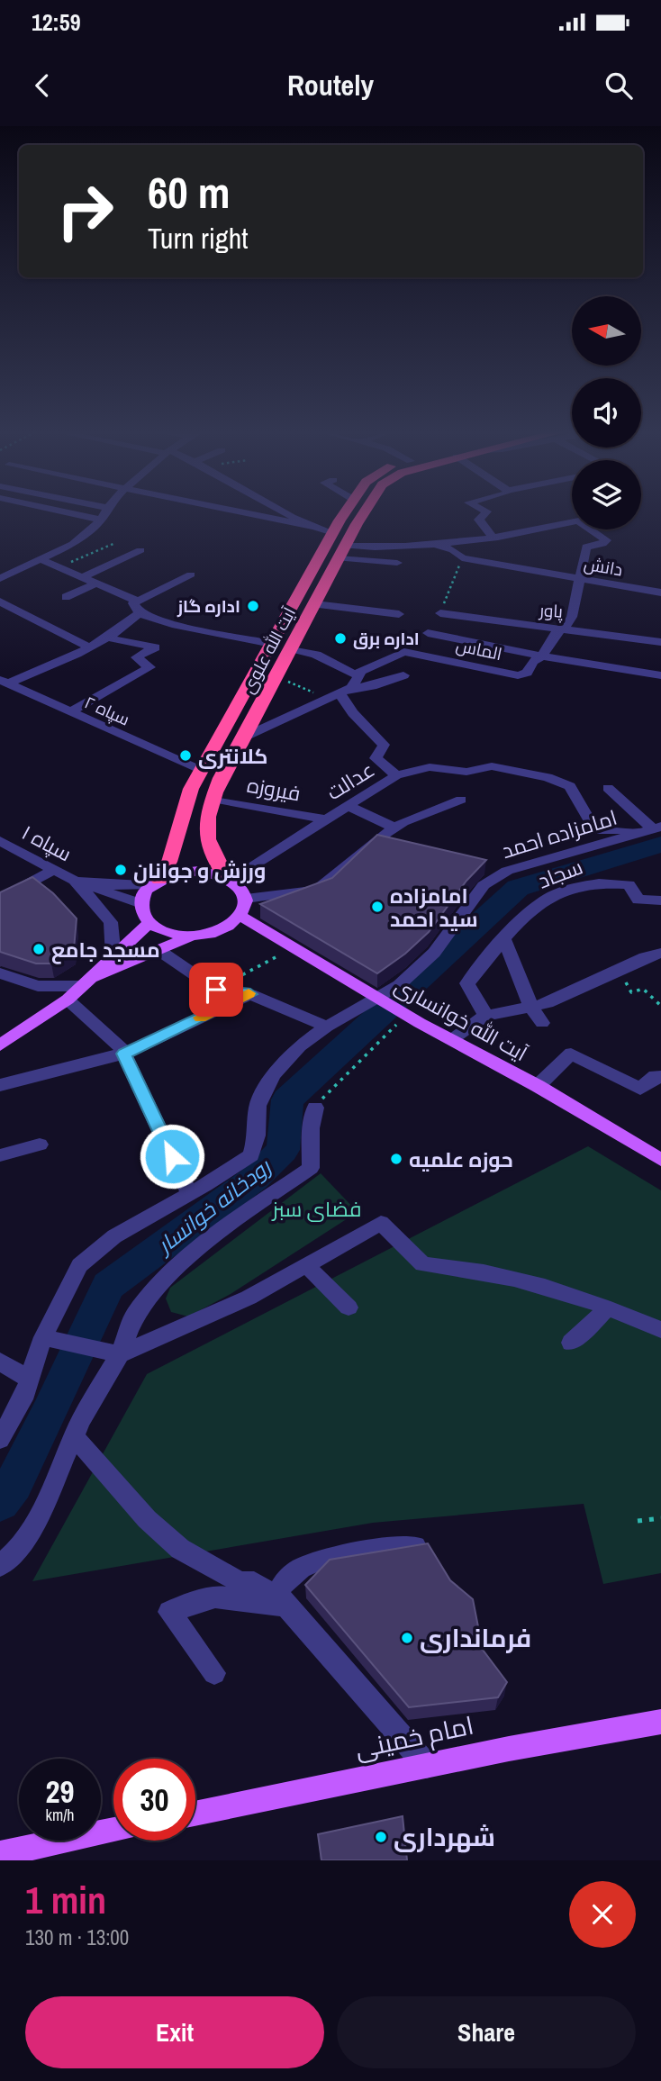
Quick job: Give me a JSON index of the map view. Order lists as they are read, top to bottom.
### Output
{
  "streets": {
    "highway": ["آیت الله علوی"],
    "main road": ["آیت الله خوانساری", "امام خمینی"],
    "street": [
      "دانش",
      "پاور",
      "الماس",
      "سپاه ۲",
      "عدالت",
      "فیروزه",
      "امامزاده احمد",
      "سپاه ۱",
      "سجاد"
    ]
  },
  "crossings": [
    ["دانش", "الماس"],
    ["پاور", "الماس"],
    ["آیت الله علوی", "سپاه ۲"],
    ["آیت الله علوی", "عدالت"],
    ["آیت الله علوی", "فیروزه"],
    ["آیت الله علوی", "آیت الله خوانساری"],
    ["عدالت", "فیروزه"],
    ["عدالت", "آیت الله خوانساری"],
    ["امامزاده احمد", "آیت الله خوانساری"]
  ],
  "water": ["رودخانه خوانسار"],
  "parks": ["فضای سبز"],
  "places": [
    "اداره گاز",
    "اداره برق",
    "کلانتری",
    "ورزش و جوانان",
    "امامزاده سید احمد",
    "مسجد جامع",
    "حوزه علمیه",
    "فرمانداری",
    "شهرداری"
  ],
  "north": "left",
  "page": {
    "status": "12:59",
    "header": "Routely",
    "turn": ["60 m", "Turn right"],
    "speed": "29 km/h",
    "limit": "30",
    "heading": ["1 min", "130 m · 13:00"],
    "buttons": ["Exit", "Share"]
  }
}
